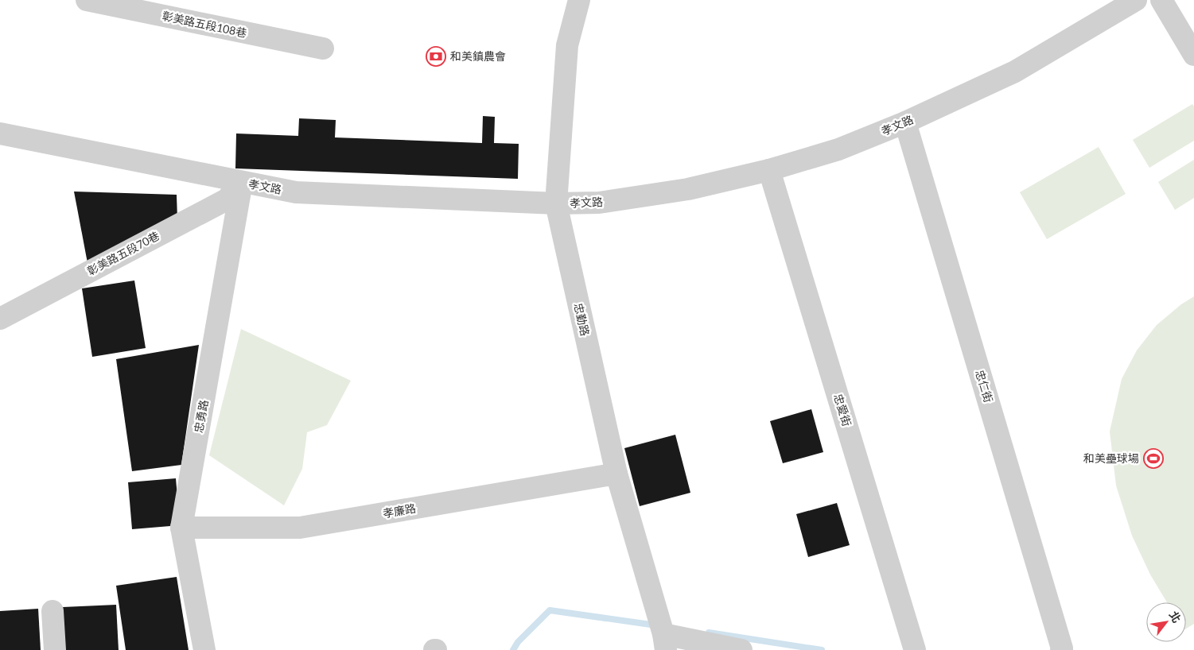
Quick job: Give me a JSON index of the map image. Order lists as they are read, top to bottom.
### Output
{
  "streets": {
    "street": [
      "彰美路五段108巷",
      "孝文路",
      "彰美路五段70巷",
      "忠勤路",
      "忠仁街",
      "忠愛街",
      "忠勇路",
      "孝廉路"
    ]
  },
  "crossings": [
    ["孝文路", "彰美路五段70巷"],
    ["孝文路", "忠勤路"],
    ["孝文路", "忠仁街"],
    ["孝文路", "忠愛街"],
    ["孝文路", "忠勇路"],
    ["彰美路五段70巷", "忠勇路"],
    ["忠勤路", "孝廉路"],
    ["忠勇路", "孝廉路"]
  ],
  "places": {
    "bank": ["和美鎮農會"],
    "sports": ["和美壘球場"]
  },
  "north": "top right"
}
